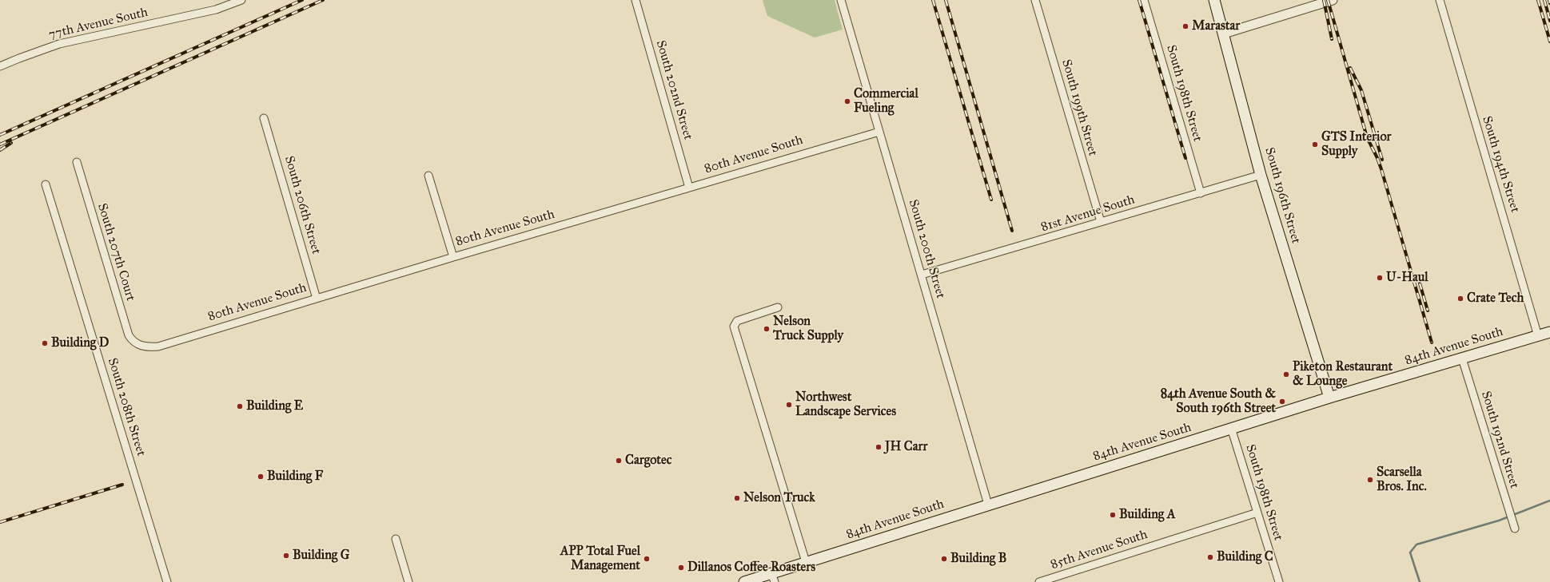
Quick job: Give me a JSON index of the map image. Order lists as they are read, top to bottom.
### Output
{
  "streets": {
    "main road": ["South 196th Street", "84th Avenue South"],
    "street": [
      "77th Avenue South",
      "South 202nd Street",
      "South 198th Street",
      "South 199th Street",
      "80th Avenue South",
      "South 194th Street",
      "South 206th Street",
      "81st Avenue South",
      "South 200th Street",
      "South 207th Court",
      "South 208th Street",
      "South 192nd Street",
      "85th Avenue South"
    ]
  },
  "crossings": [
    ["South 202nd Street", "80th Avenue South"],
    ["South 198th Street", "81st Avenue South"],
    ["South 198th Street", "84th Avenue South"],
    ["South 198th Street", "85th Avenue South"],
    ["South 199th Street", "81st Avenue South"],
    ["80th Avenue South", "South 206th Street"],
    ["80th Avenue South", "South 200th Street"],
    ["80th Avenue South", "South 207th Court"],
    ["South 194th Street", "84th Avenue South"],
    ["South 196th Street", "81st Avenue South"],
    ["South 196th Street", "84th Avenue South"],
    ["81st Avenue South", "South 200th Street"],
    ["South 200th Street", "84th Avenue South"],
    ["84th Avenue South", "South 192nd Street"]
  ],
  "places": [
    "Marastar",
    "Commercial Fueling",
    "GTS Interior Supply",
    "U-Haul",
    "Crate Tech",
    "Nelson Truck Supply",
    "Building D",
    "Piketon Restaurant & Lounge",
    "84th Avenue South & South 196th Street",
    "Northwest Landscape Services",
    "Building E",
    "JH Carr",
    "Cargotec",
    "Building F",
    "Scarsella Bros. Inc.",
    "Nelson Truck",
    "Building A",
    "Building G",
    "Building C",
    "APP Total Fuel Management",
    "Building B",
    "Dillanos Coffee Roasters"
  ]
}
